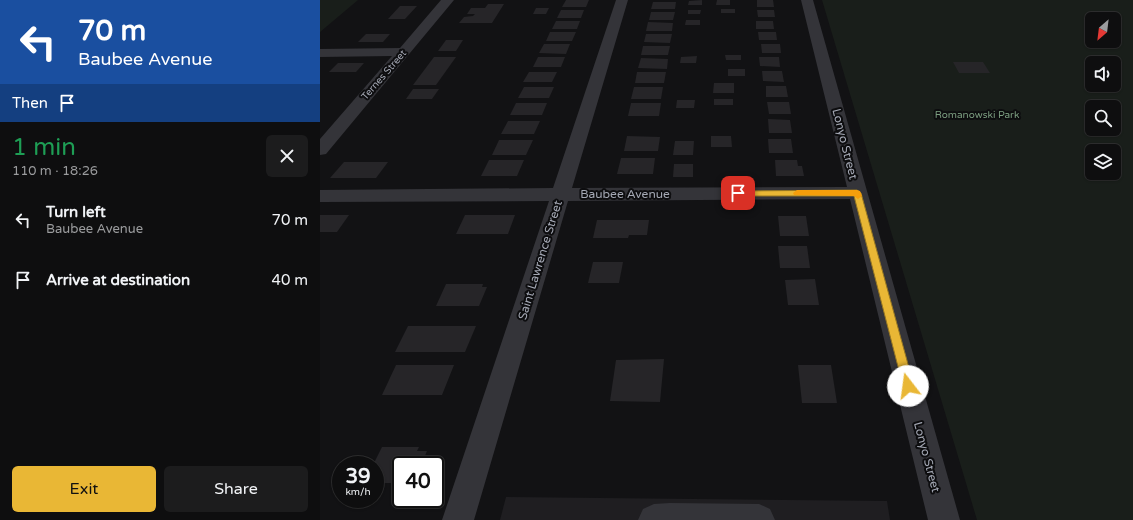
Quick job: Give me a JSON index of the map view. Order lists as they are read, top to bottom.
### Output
{
  "streets": {
    "street": [
      "Ternes Street",
      "Lonyo Street",
      "Baubee Avenue",
      "Saint Lawrence Street"
    ]
  },
  "crossings": [
    ["Lonyo Street", "Baubee Avenue"],
    ["Baubee Avenue", "Saint Lawrence Street"]
  ],
  "parks": ["Romanowski Park"],
  "north": "bottom left",
  "page": {
    "turn": ["70 m", "Baubee Avenue"],
    "then": "Then",
    "heading": ["1 min", "110 m · 18:26"],
    "list": [
      {
        "name": "Turn left",
        "note": "Baubee Avenue",
        "value": "70 m"
      },
      {
        "name": "Arrive at destination",
        "value": "40 m"
      }
    ],
    "speed": "39 km/h",
    "limit": "40",
    "buttons": ["Exit", "Share"]
  }
}
